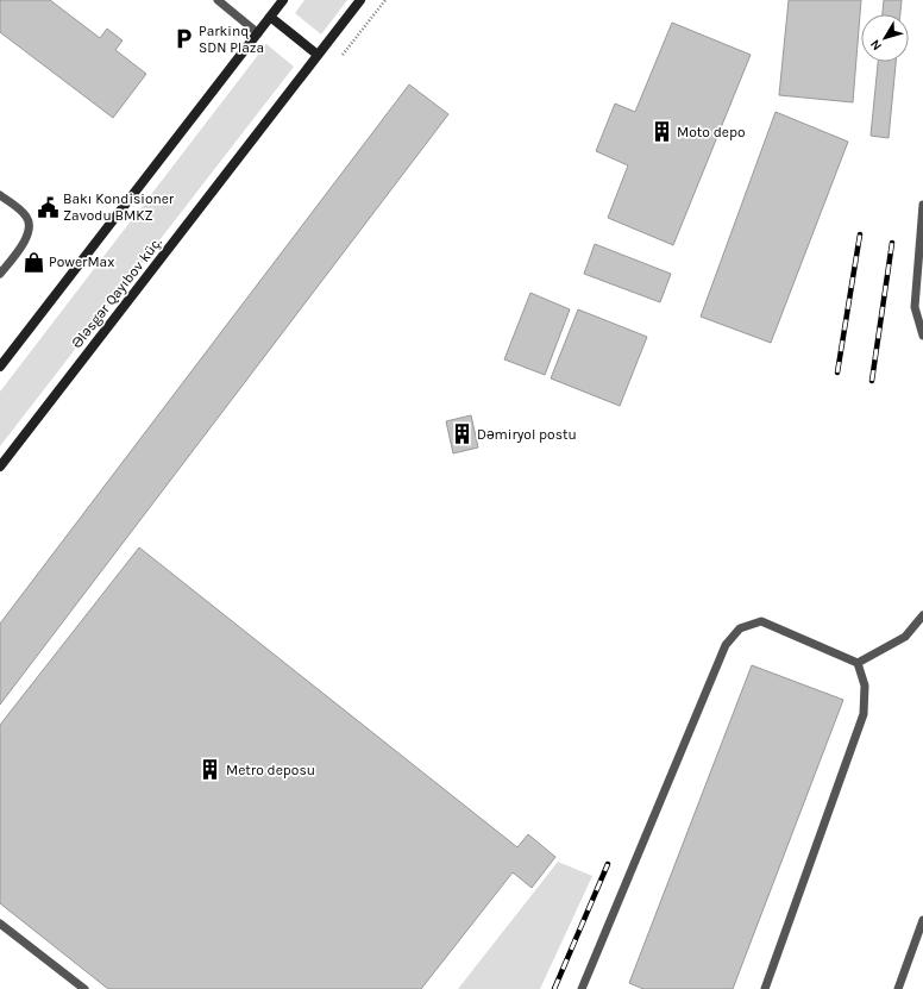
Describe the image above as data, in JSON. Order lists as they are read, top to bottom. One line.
{"streets":{"main road":["Ələsgər Qayıbov küç."]},"places":{"parking":["Parkinq SDN Plaza"],"building":["Moto depo","Dəmiryol postu","Metro deposu"],"public building":["Bakı Kondisioner Zavodu BMKZ"],"shop":["PowerMax"]},"north":"bottom left"}
